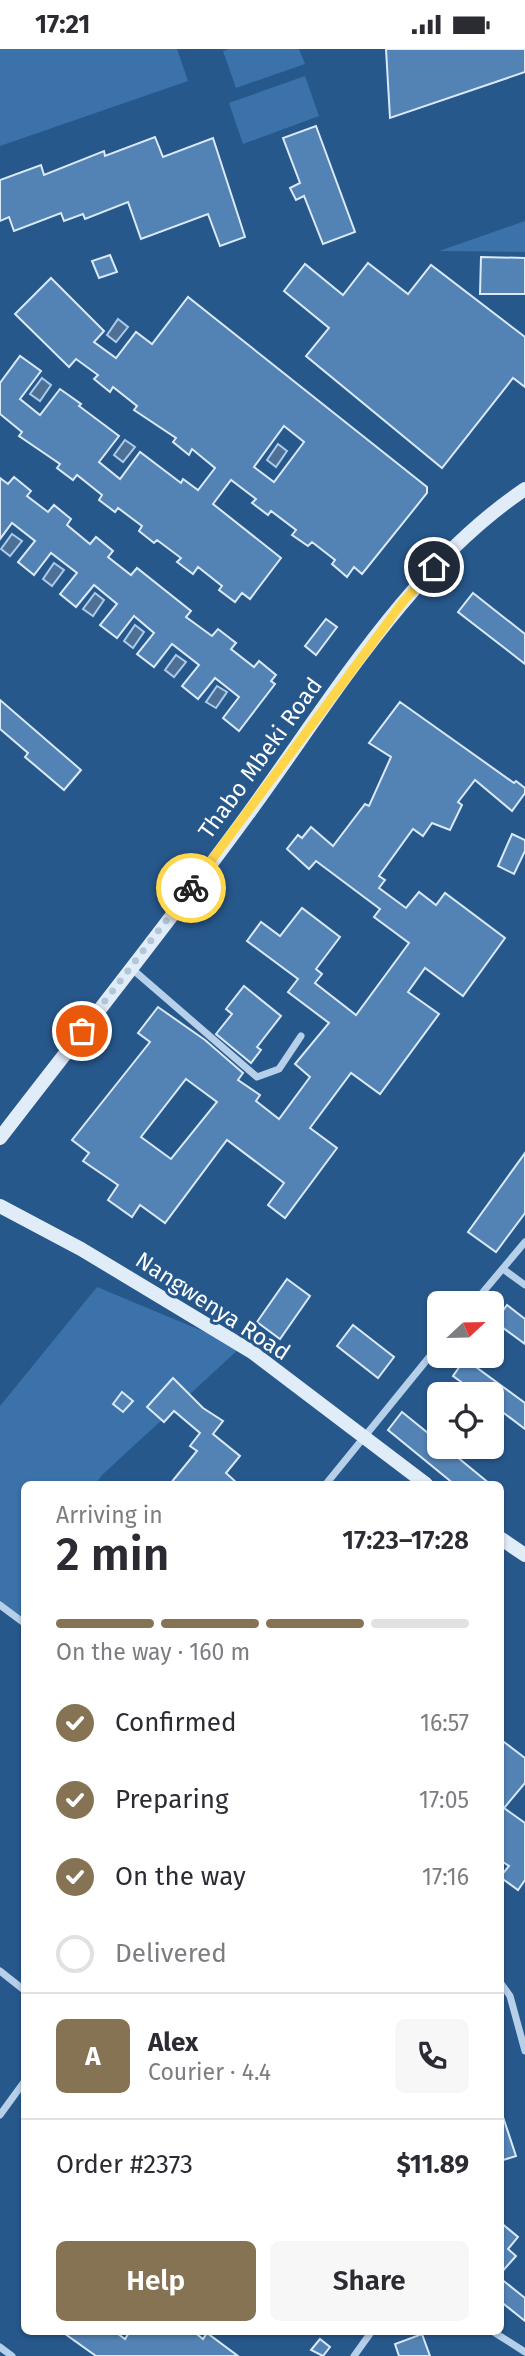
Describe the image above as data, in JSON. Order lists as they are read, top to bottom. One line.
{"streets":{"main road":["Thabo Mbeki Road","Nangwenya Road"]},"north":"right","page":{"status":"17:21","heading":["2 min","Arriving in","17:23–17:28"],"panel":["Alex","Courier · 4.4","Order #2373","$11.89"],"bar":"On the way · 160 m","list":[["Confirmed","16:57"],["Preparing","17:05"],["On the way","17:16"],"Delivered"],"round":"A","buttons":["Help","Share"]}}
